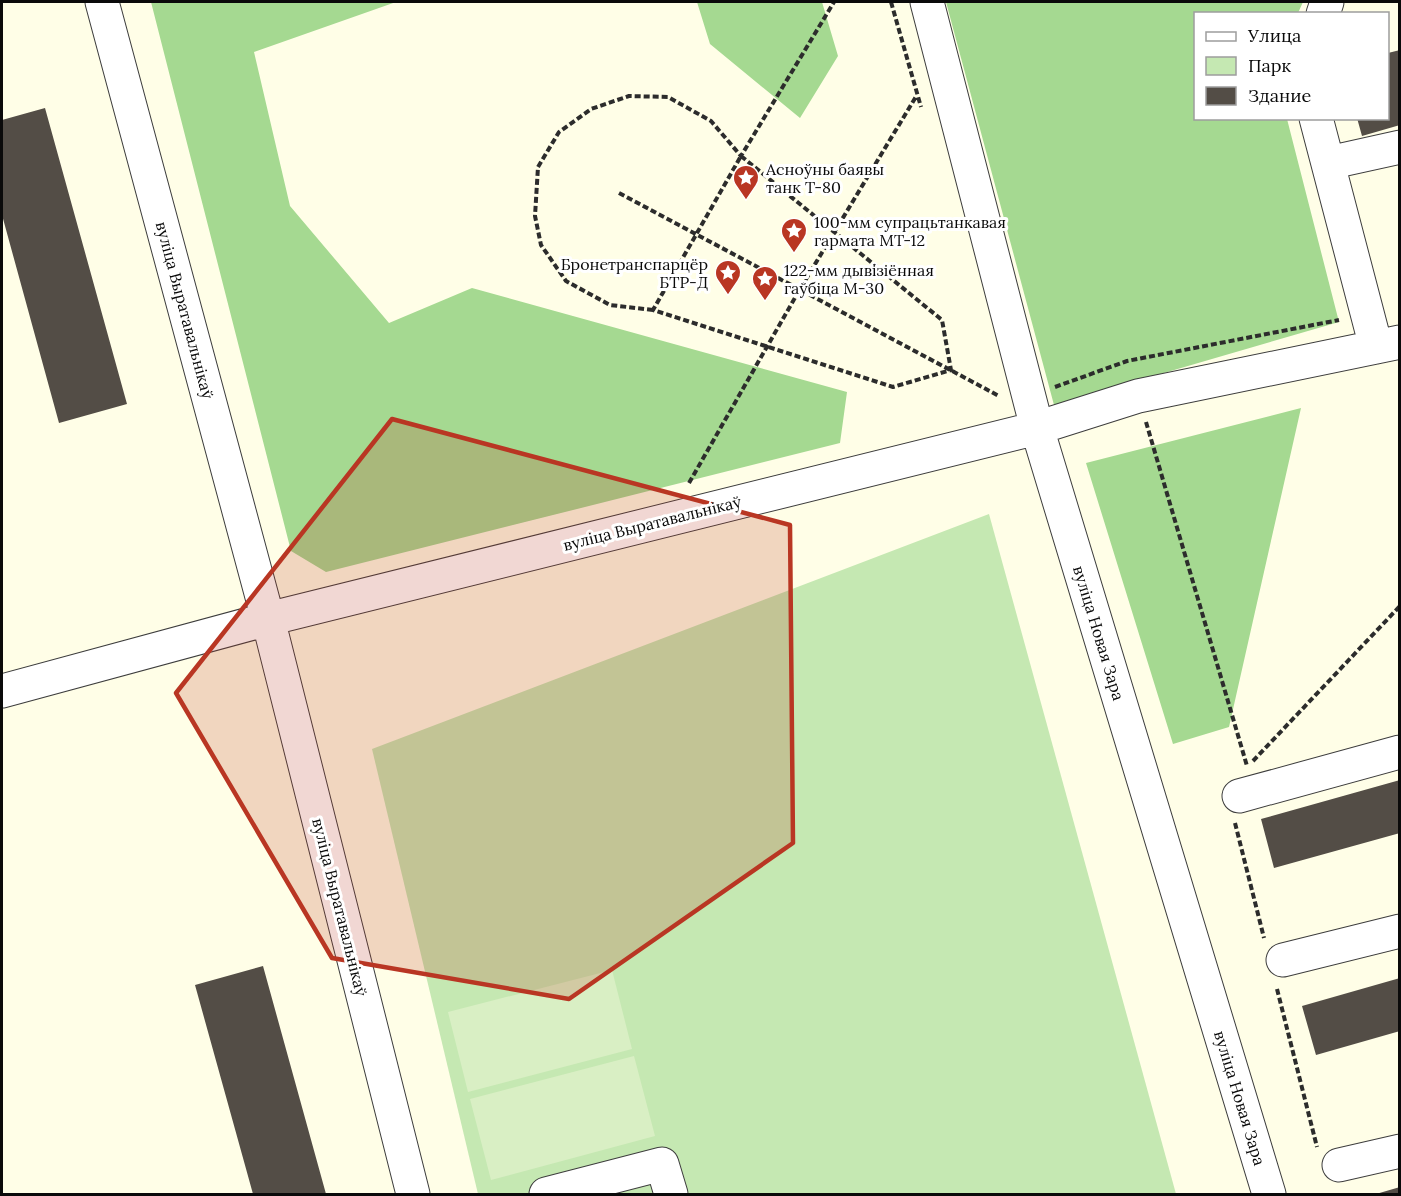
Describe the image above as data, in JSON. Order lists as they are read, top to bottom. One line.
{"streets":{"street":["вуліца Выратавальнікаў","вуліца Новая Зара"]},"crossings":[["вуліца Выратавальнікаў","вуліца Новая Зара"]],"places":{"place":["Асноўны баявы танк Т-80","100-мм супрацьтанкавая гармата МТ-12","Бронетранспарцёр БТР-Д","122-мм дывізіённая гаўбіца М-30"]},"legend":["Улица","Парк","Здание"]}
